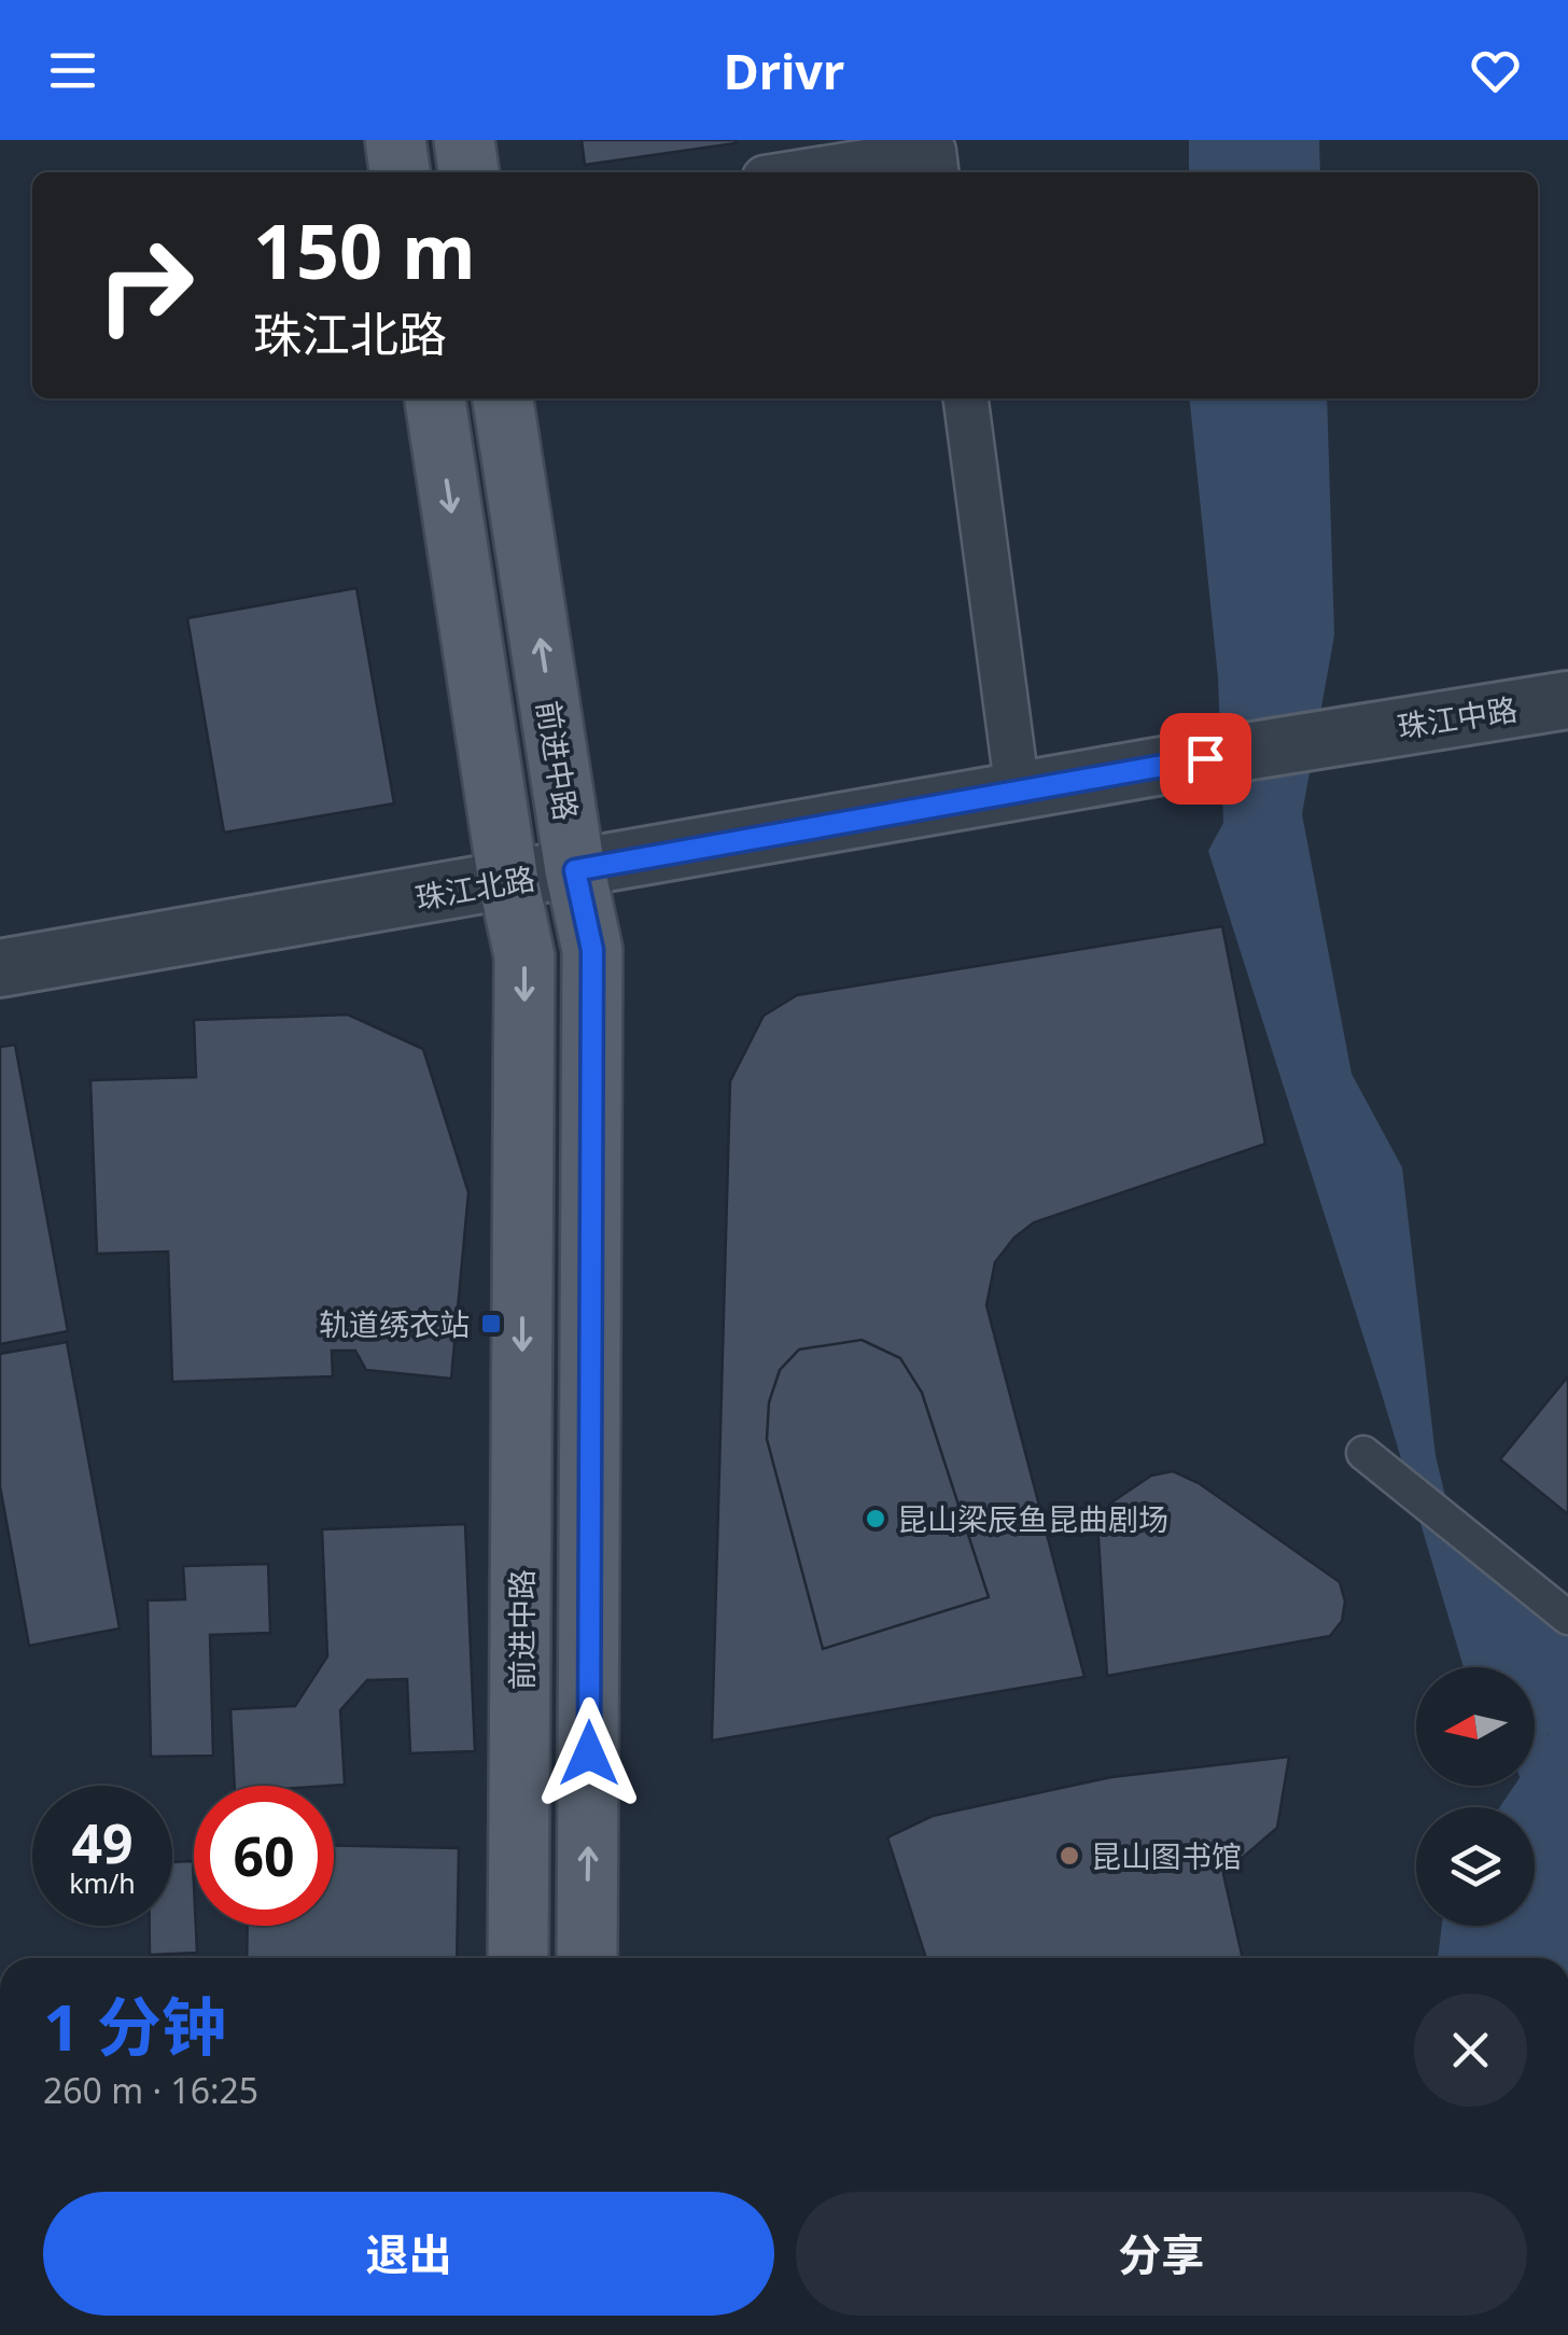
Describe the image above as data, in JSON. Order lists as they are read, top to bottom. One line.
{"streets":{"main road":["前进中路"],"street":["珠江中路","珠江北路"]},"crossings":[["珠江中路","珠江北路"],["前进中路","珠江北路"]],"places":{"transit":["轨道绣衣站"],"other":["昆山梁辰鱼昆曲剧场","昆山图书馆"]},"north":"left","page":{"header":"Drivr","turn":["150 m","珠江北路"],"speed":"49 km/h","limit":"60","heading":["1 分钟","260 m · 16:25"],"buttons":["退出","分享"]}}
